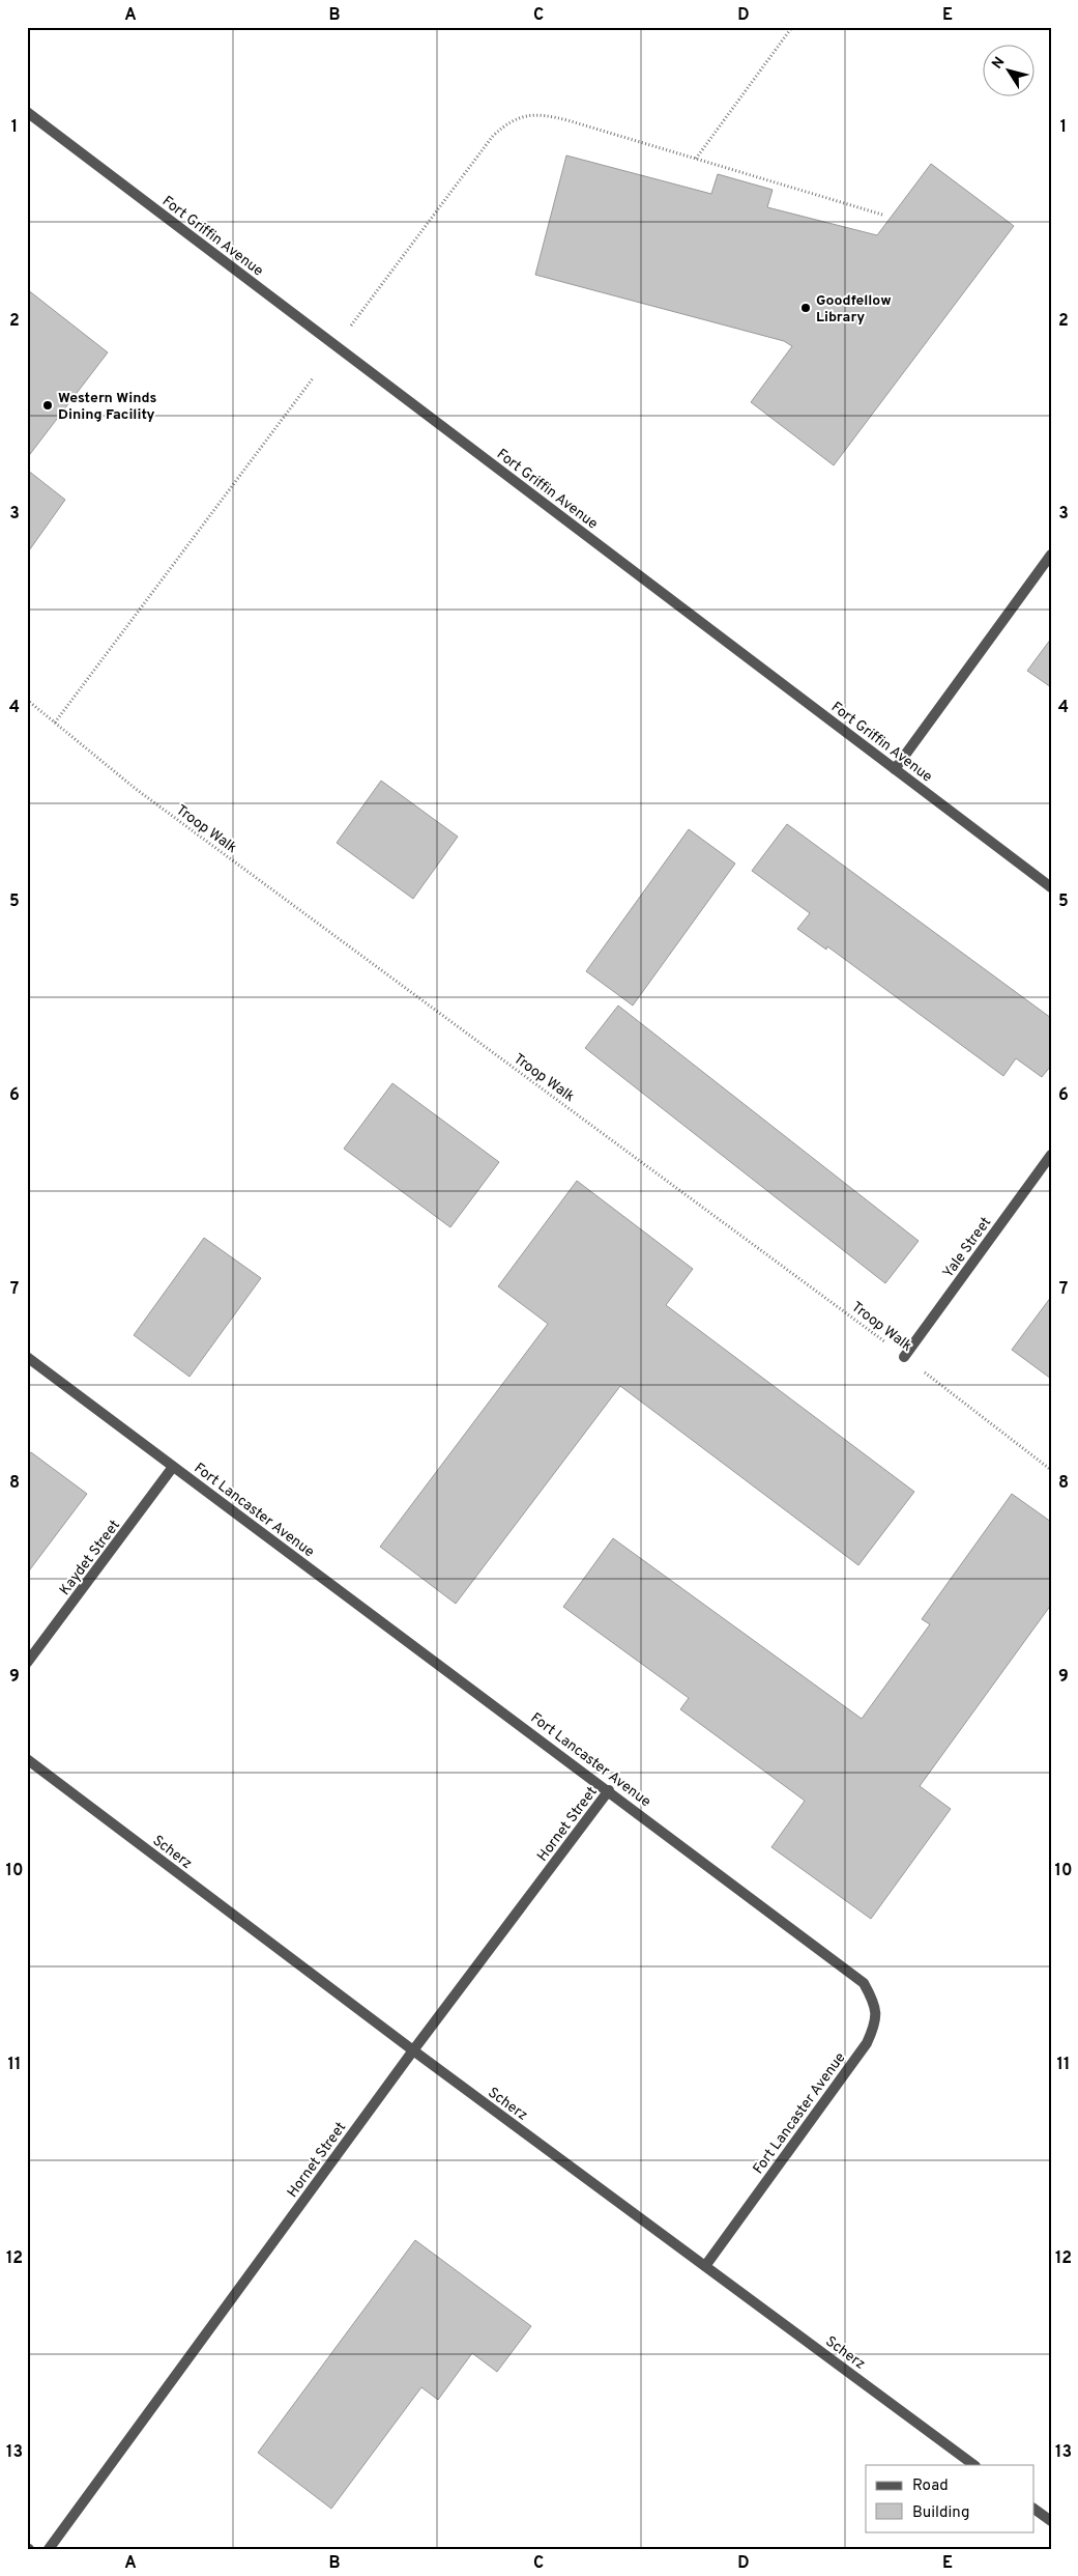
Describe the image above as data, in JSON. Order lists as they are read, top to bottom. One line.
{"streets":{"street":["Fort Griffin Avenue","Yale Street","Fort Lancaster Avenue","Kaydet Street","Hornet Street","Scherz"],"path":["Troop Walk"]},"crossings":[["Troop Walk","Yale Street"],["Fort Lancaster Avenue","Kaydet Street"],["Fort Lancaster Avenue","Hornet Street"],["Fort Lancaster Avenue","Scherz"],["Hornet Street","Scherz"]],"places":["Goodfellow Library","Western Winds Dining Facility"],"legend":["Road","Building"],"north":"top left","grid":{"columns":["A","B","C","D","E"],"rows":["1","2","3","4","5","6","7","8","9","10","11","12","13"]}}
